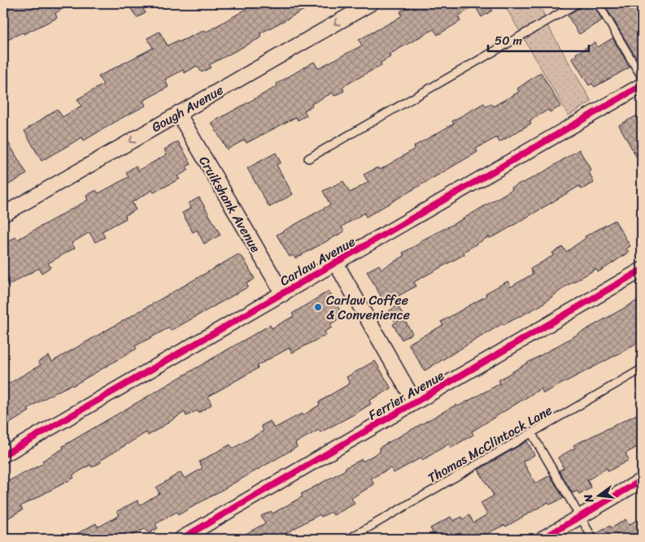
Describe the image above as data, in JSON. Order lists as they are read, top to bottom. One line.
{"streets":{"street":["Gough Avenue","Cruikshank Avenue","Carlaw Avenue","Ferrier Avenue"],"lane":["Thomas McClintock Lane"]},"crossings":[["Gough Avenue","Cruikshank Avenue"],["Cruikshank Avenue","Carlaw Avenue"]],"one_way":["Gough Avenue"],"places":["Carlaw Coffee & Convenience"],"scale_bar":"50 m","north":"left"}
